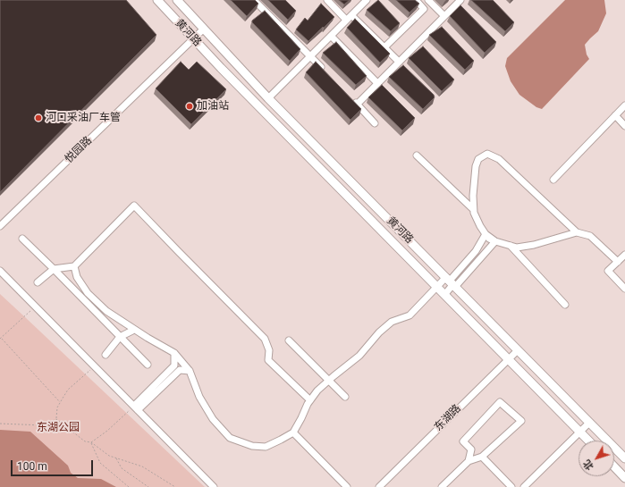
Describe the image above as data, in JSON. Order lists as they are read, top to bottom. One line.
{"streets":{"main road":["黄河路"],"street":["悦园路","东湖路"]},"crossings":[["黄河路","悦园路"],["黄河路","东湖路"]],"parks":["东湖公园"],"places":["加油站","河口采油厂车管"],"scale_bar":"100 m","north":"bottom left"}
